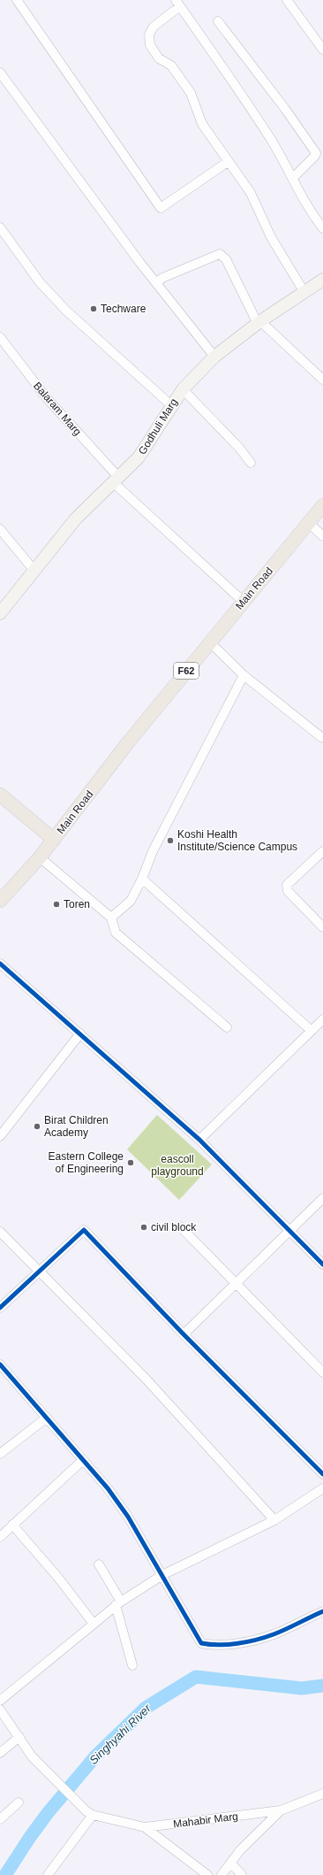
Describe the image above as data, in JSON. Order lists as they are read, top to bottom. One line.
{"streets":{"main road":["Godhuli Marg","Main Road","F62"],"street":["Balaram Marg","Mahabir Marg"]},"crossings":[["Balaram Marg","Godhuli Marg"],["Balaram Marg","Main Road"],["Main Road","F62"]],"water":["Singhyahi River"],"parks":["eascoll playground"],"places":["Techware","Koshi Health Institute/Science Campus","Toren","Birat Children Academy","Eastern College of Engineering","civil block"]}
